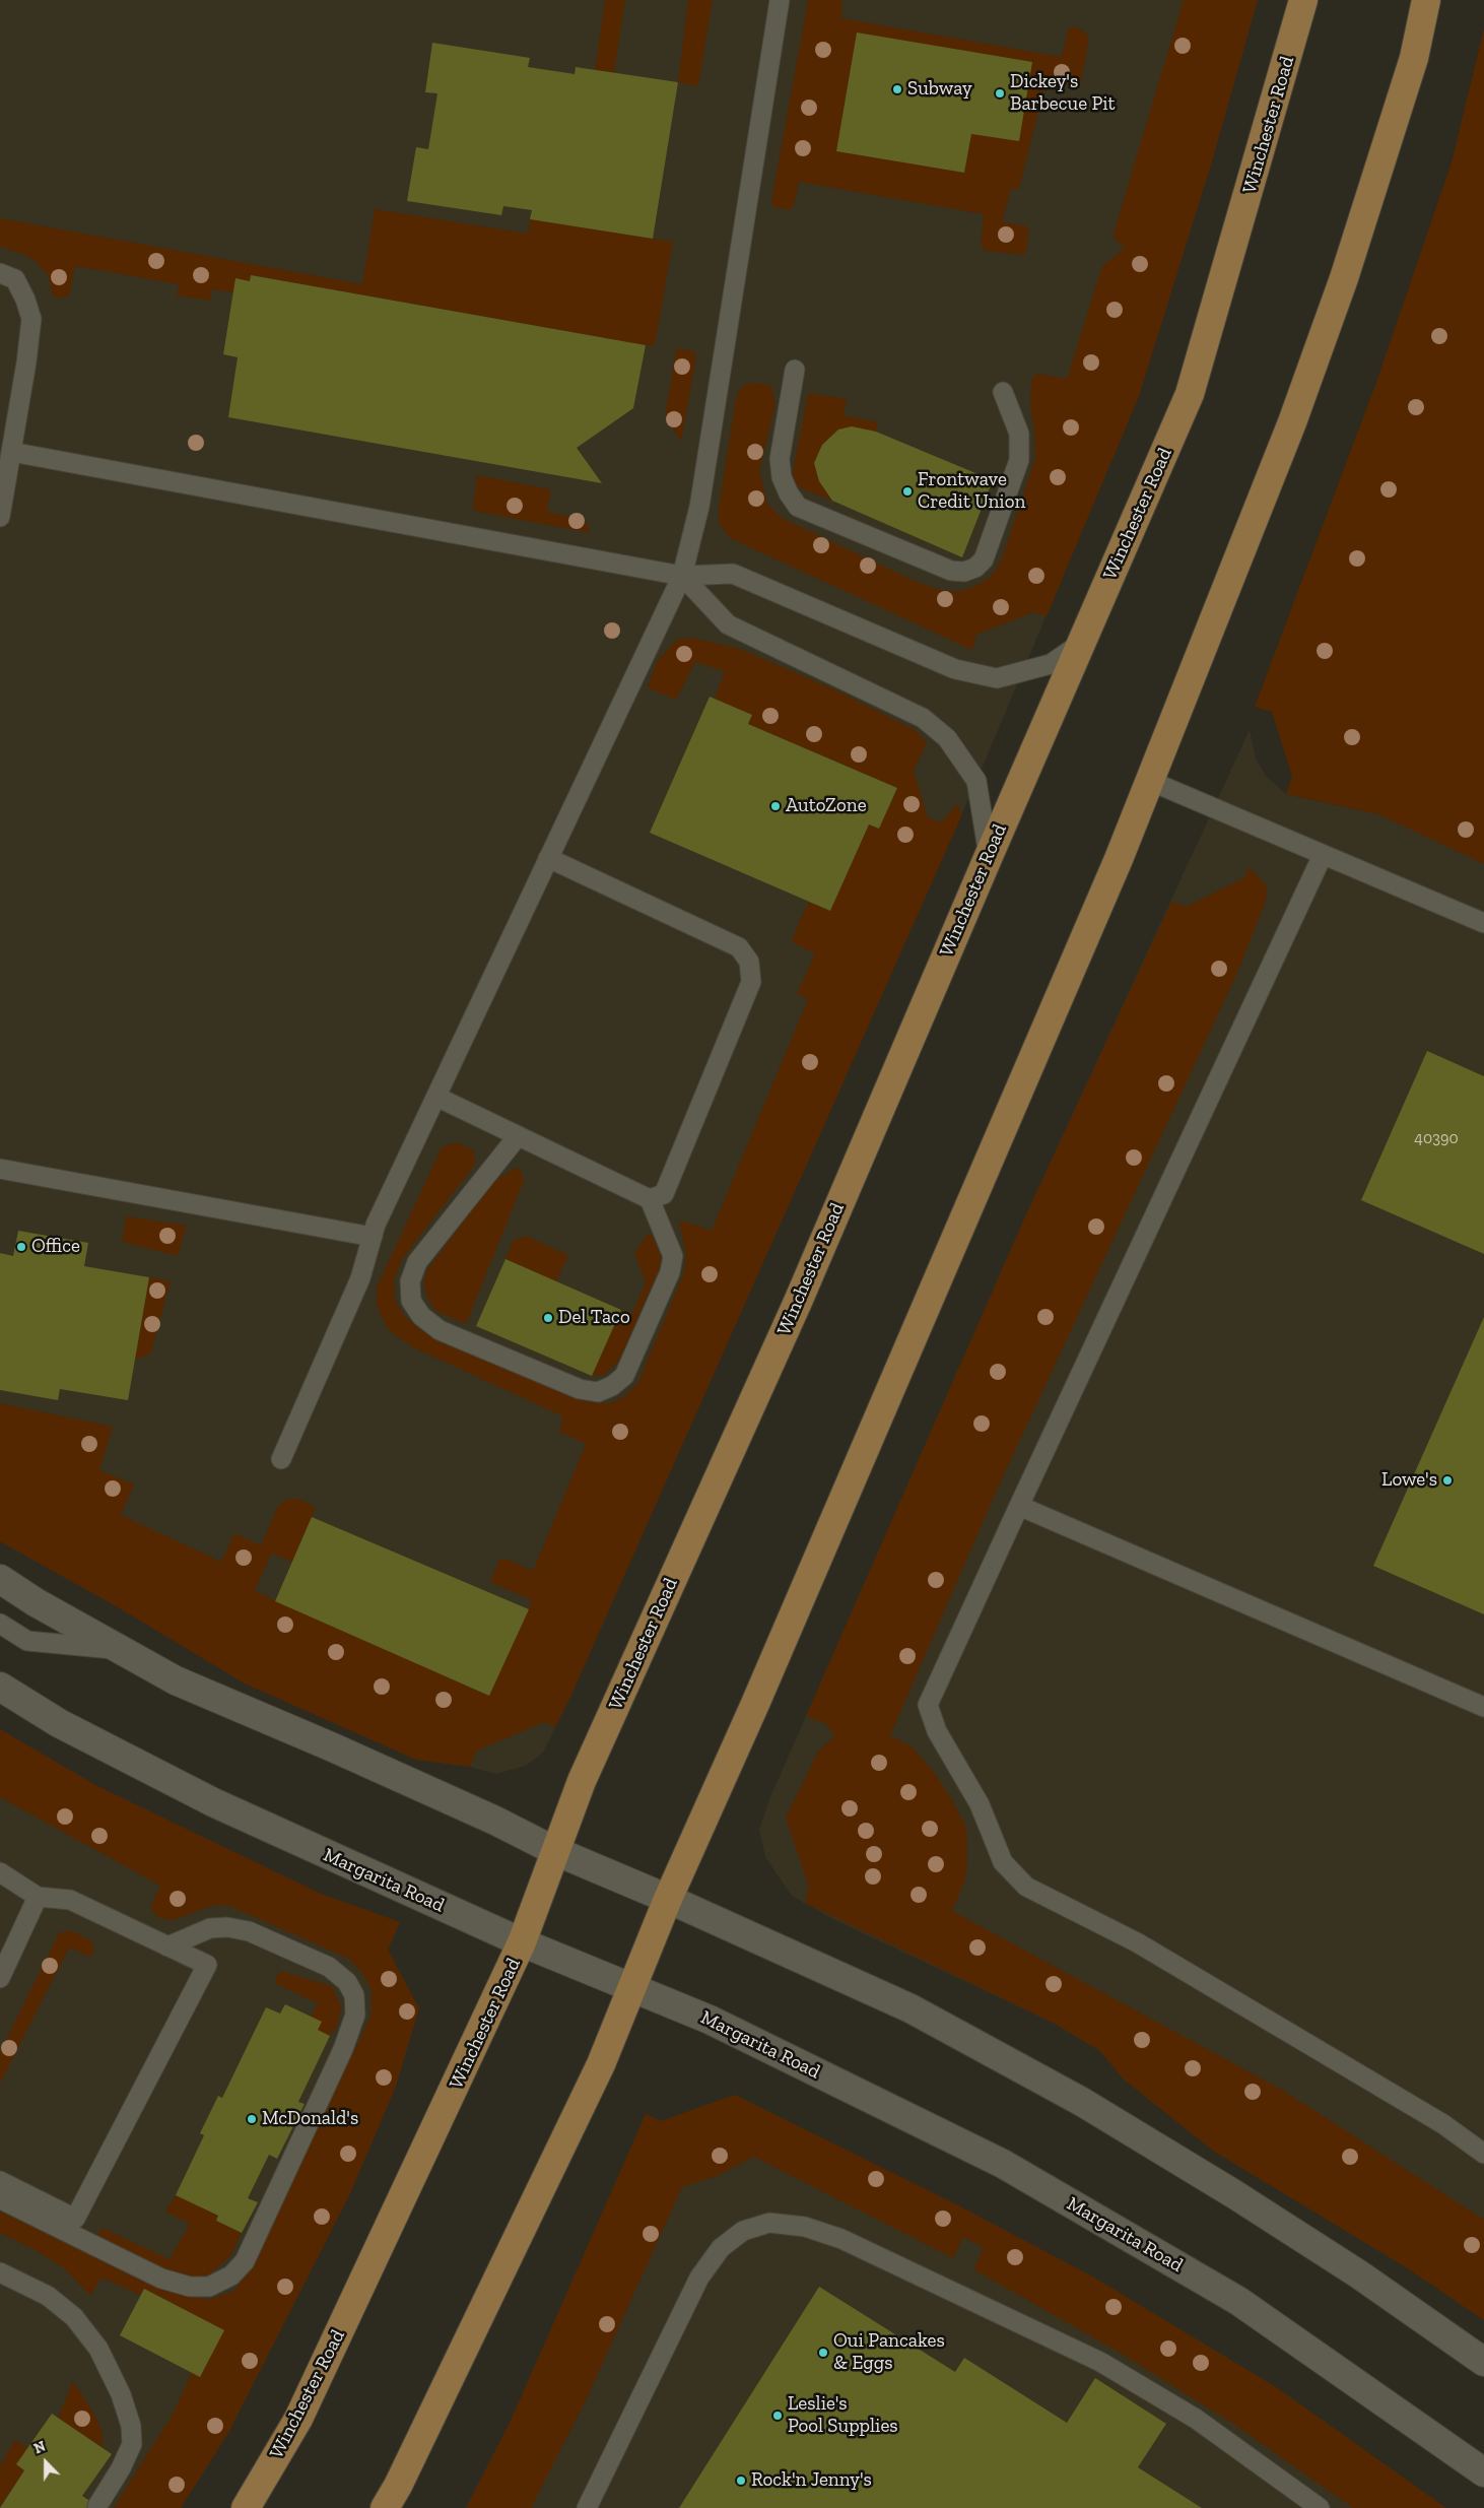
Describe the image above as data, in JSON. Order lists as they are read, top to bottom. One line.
{"streets":{"main road":["Winchester Road","Margarita Road"]},"crossings":[["Winchester Road","Margarita Road"]],"places":["Subway","Dickey's Barbecue Pit","Frontwave Credit Union","AutoZone","Office","Del Taco","Lowe's","McDonald's","Oui Pancakes & Eggs","Leslie's Pool Supplies","Rock'n Jenny's"],"house_numbers":["40390"],"north":"top"}
